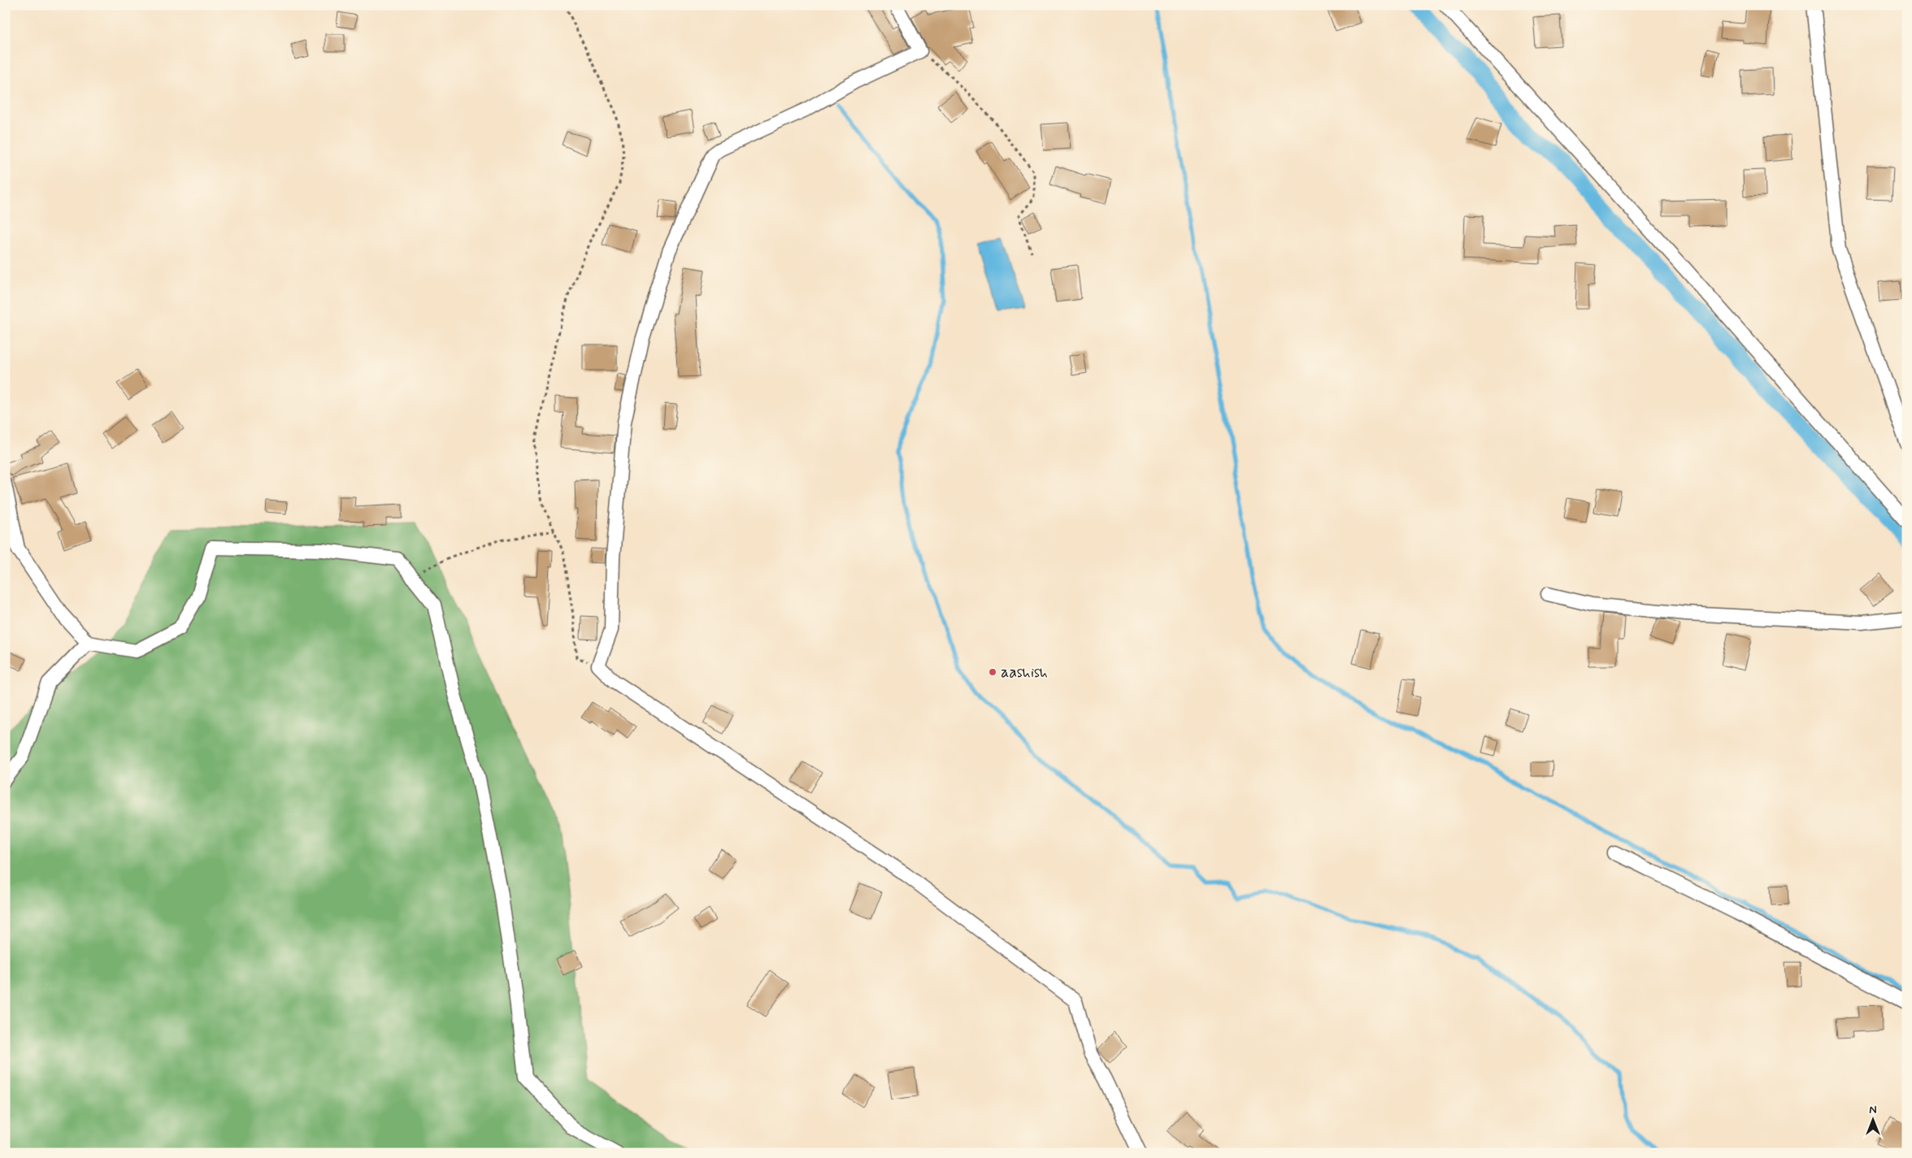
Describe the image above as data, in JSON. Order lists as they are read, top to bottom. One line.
{"places":["aashish"],"north":"top"}
